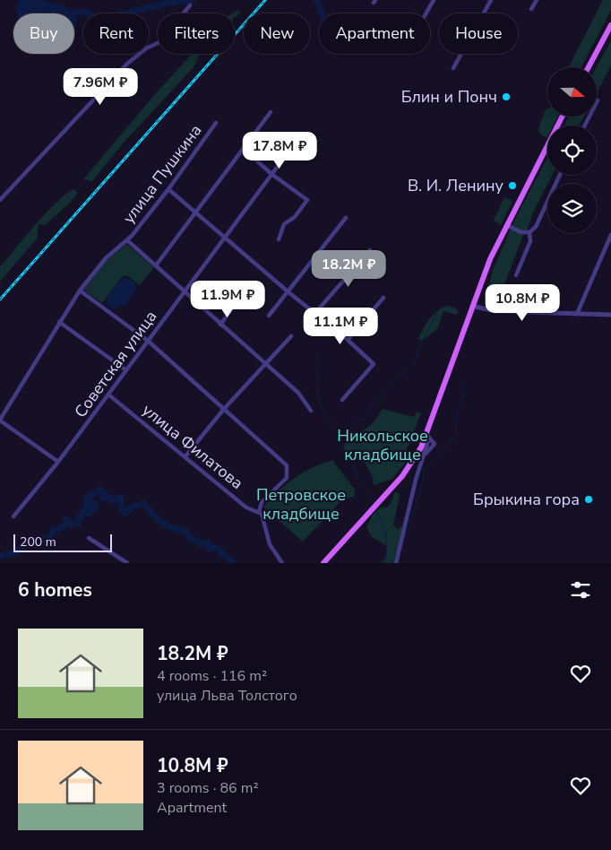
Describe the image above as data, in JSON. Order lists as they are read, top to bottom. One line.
{"streets":{"street":["улица Пушкина","Советская улица","улица Филатова"]},"crossings":[["Советская улица","улица Филатова"]],"parks":["Никольское кладбище","Петровское кладбище"],"places":["Блин и Понч","В. И. Ленину","Брыкина гора"],"scale_bar":"200 m","north":"right","page":{"chip":["Buy","Rent","Filters","New","Apartment","House"],"price":["7.96M ₽","17.8M ₽","18.2M ₽","11.9M ₽","10.8M ₽","11.1M ₽"],"scale":"200 m","heading":"6 homes","list":[{"name":"18.2M ₽","note":"4 rooms · 116 m² · улица Льва Толстого"},{"name":"10.8M ₽","note":"3 rooms · 86 m² · Apartment"}]}}
